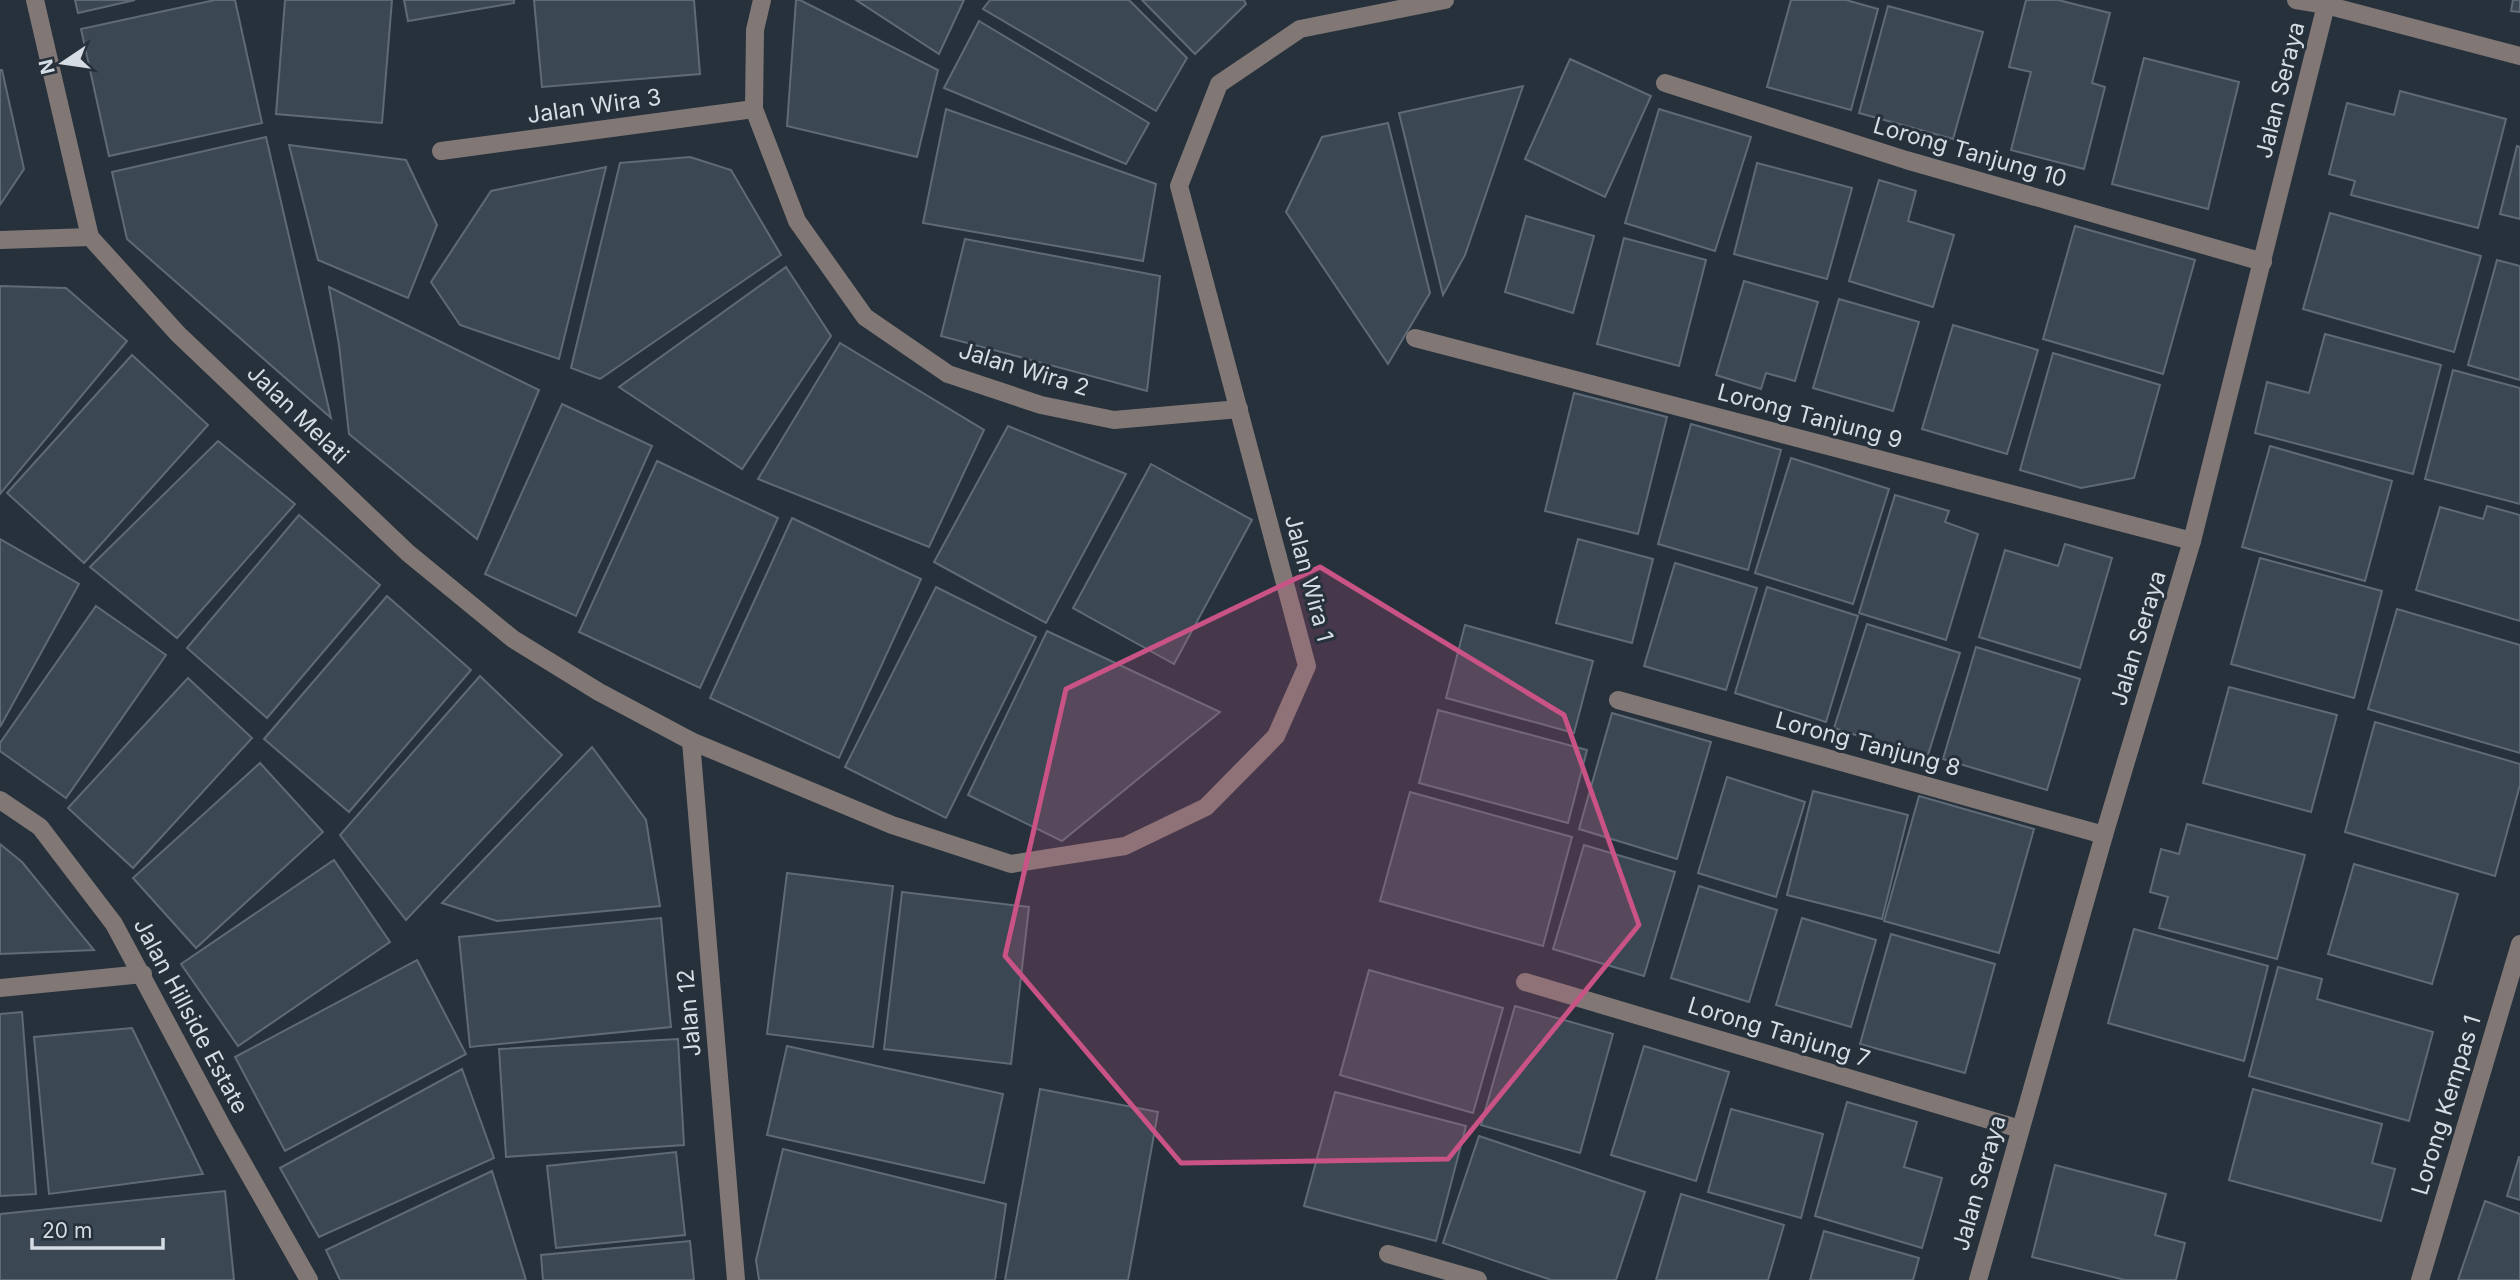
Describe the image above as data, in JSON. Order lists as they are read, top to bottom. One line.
{"streets":{"street":["Jalan Seraya","Jalan Wira 3","Lorong Tanjung 10","Jalan Wira 2","Jalan Melati","Lorong Tanjung 9","Jalan Wira 1","Lorong Tanjung 8","Jalan 12","Jalan Hillside Estate","Lorong Tanjung 7","Lorong Kempas 1"]},"crossings":[["Jalan Seraya","Lorong Tanjung 10"],["Jalan Seraya","Lorong Tanjung 9"],["Jalan Seraya","Lorong Tanjung 8"],["Jalan Seraya","Lorong Tanjung 7"],["Jalan Wira 3","Jalan Wira 2"],["Jalan Wira 2","Jalan Wira 1"],["Jalan Melati","Jalan Wira 1"],["Jalan Melati","Jalan 12"],["Jalan Wira 1","Jalan 12"]],"scale_bar":"20 m","north":"left"}
